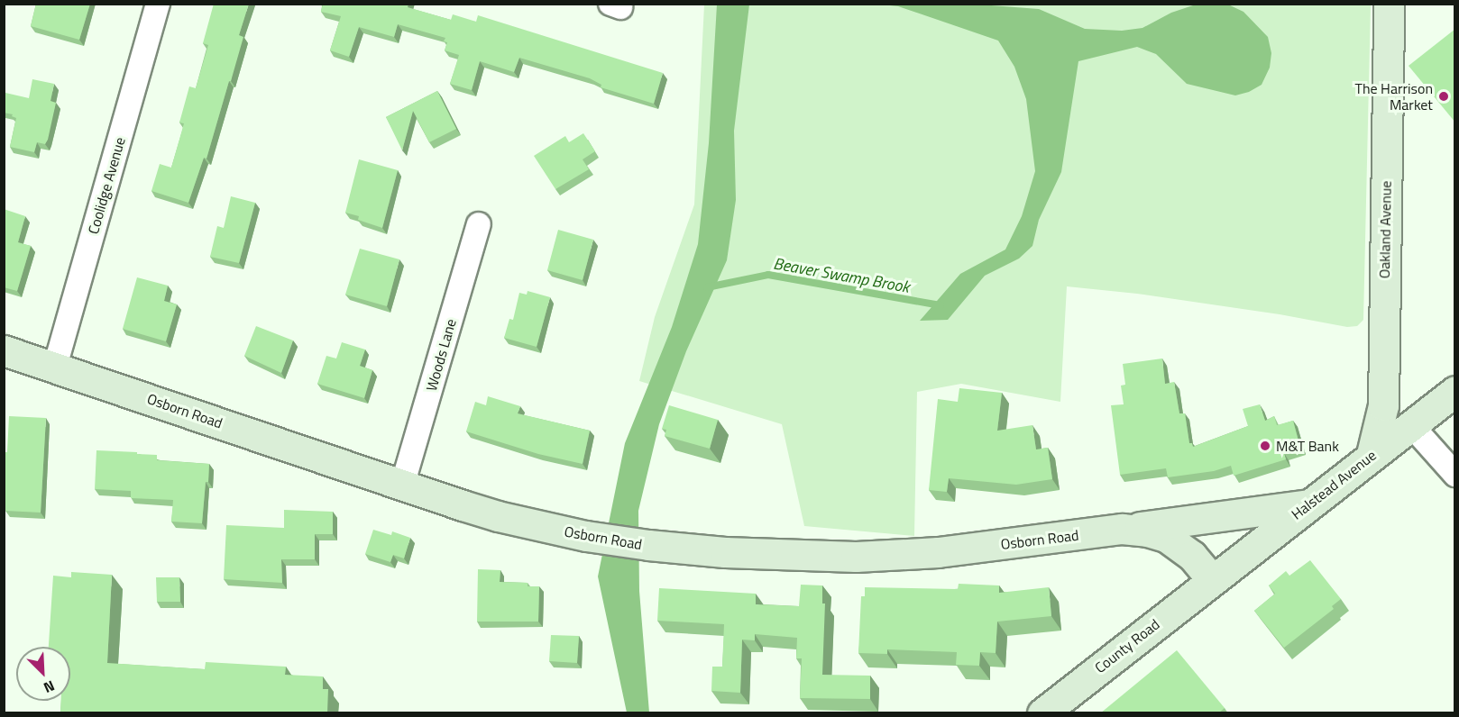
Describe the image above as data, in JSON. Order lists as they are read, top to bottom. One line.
{"streets":{"street":["Coolidge Avenue","Oakland Avenue","Woods Lane","Osborn Road","Halstead Avenue","County Road"]},"crossings":[["Coolidge Avenue","Osborn Road"],["Oakland Avenue","Halstead Avenue"],["Woods Lane","Osborn Road"],["Osborn Road","Halstead Avenue"],["Osborn Road","County Road"],["Halstead Avenue","County Road"]],"water":["Beaver Swamp Brook"],"places":["The Harrison Market","M&T Bank"],"north":"bottom right"}
